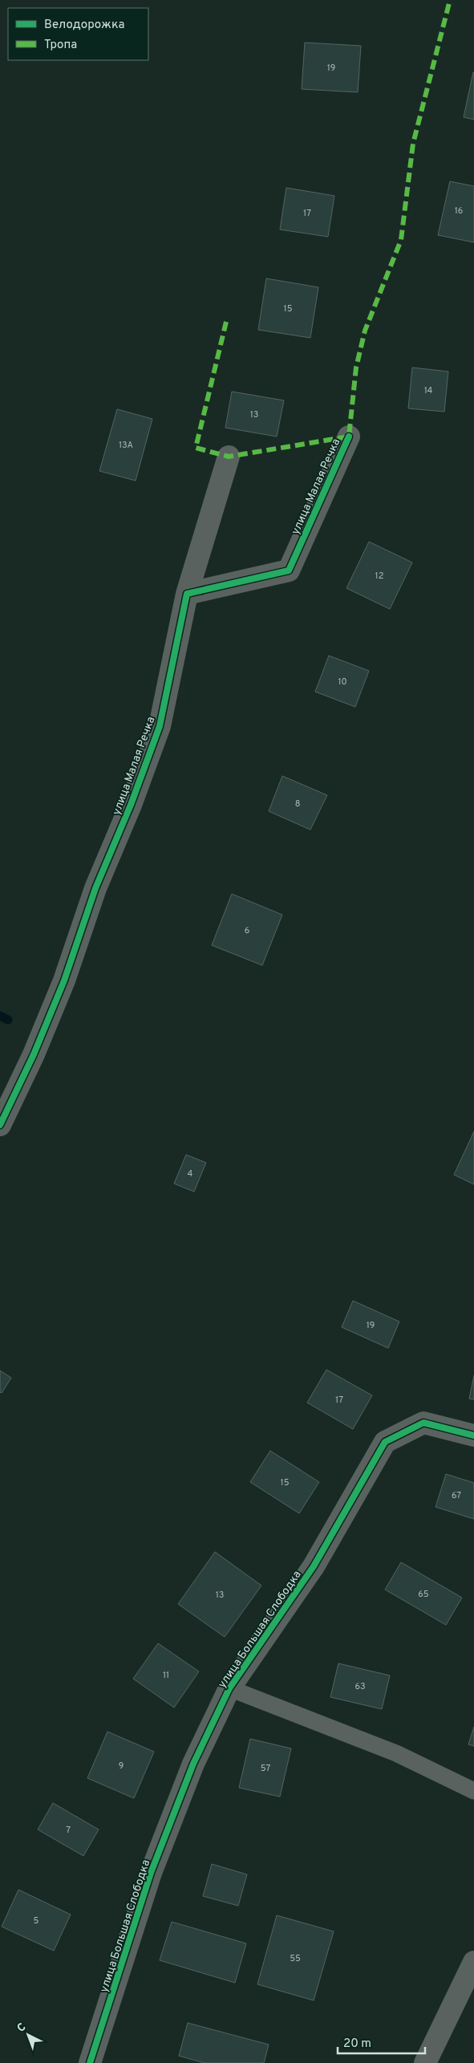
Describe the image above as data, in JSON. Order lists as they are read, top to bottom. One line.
{"streets":{"street":["улица Малая Речка","улица Большая Слободка"]},"house_numbers":["19","16","17","15","14","13","13А","12","10","8","6","4","19","17","15","67","65","13","11","63","9","57","7","5","55"],"legend":["Велодорожка","Тропа"],"scale_bar":"20 m","north":"top left"}
